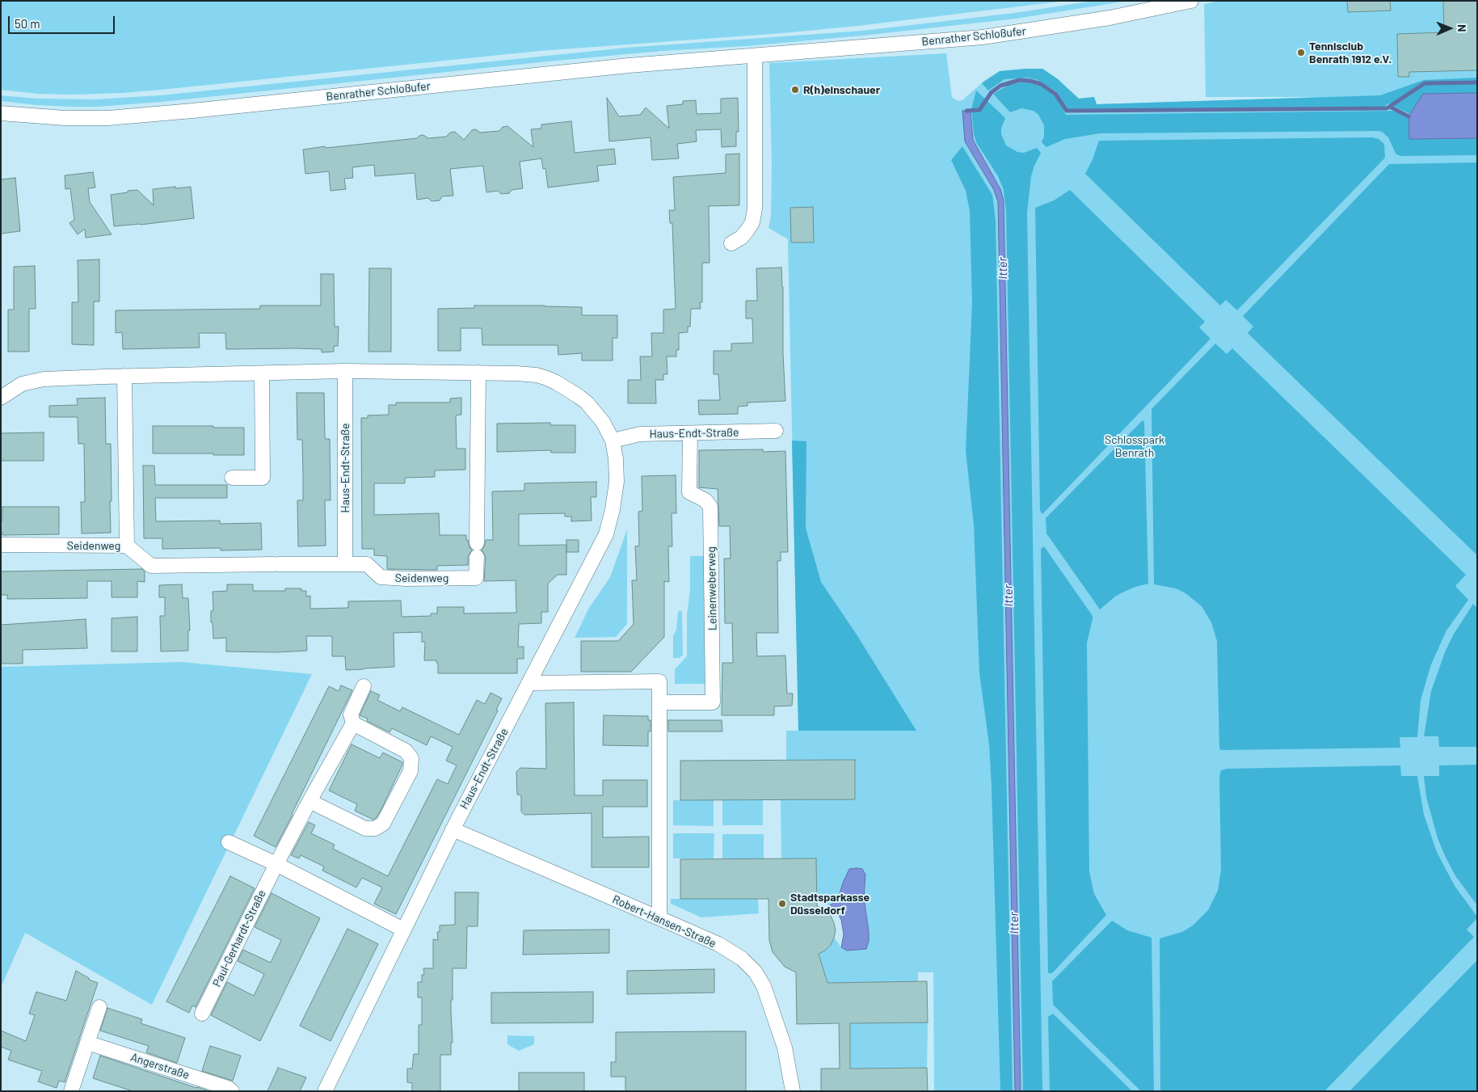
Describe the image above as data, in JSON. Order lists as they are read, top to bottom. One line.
{"streets":{"street":["Benrather Schloßufer","Haus-Endt-Straße","Seidenweg","Leinenweberweg","Robert-Hansen-Straße","Paul-Gerhardt-Straße","Angerstraße"]},"crossings":[["Haus-Endt-Straße","Seidenweg"],["Haus-Endt-Straße","Leinenweberweg"],["Haus-Endt-Straße","Robert-Hansen-Straße"]],"water":["Itter"],"parks":["Schlosspark Benrath"],"places":["Tennisclub Benrath 1912 e.V.","R(h)einschauer","Stadtsparkasse Düsseldorf"],"scale_bar":"50 m","north":"right"}
